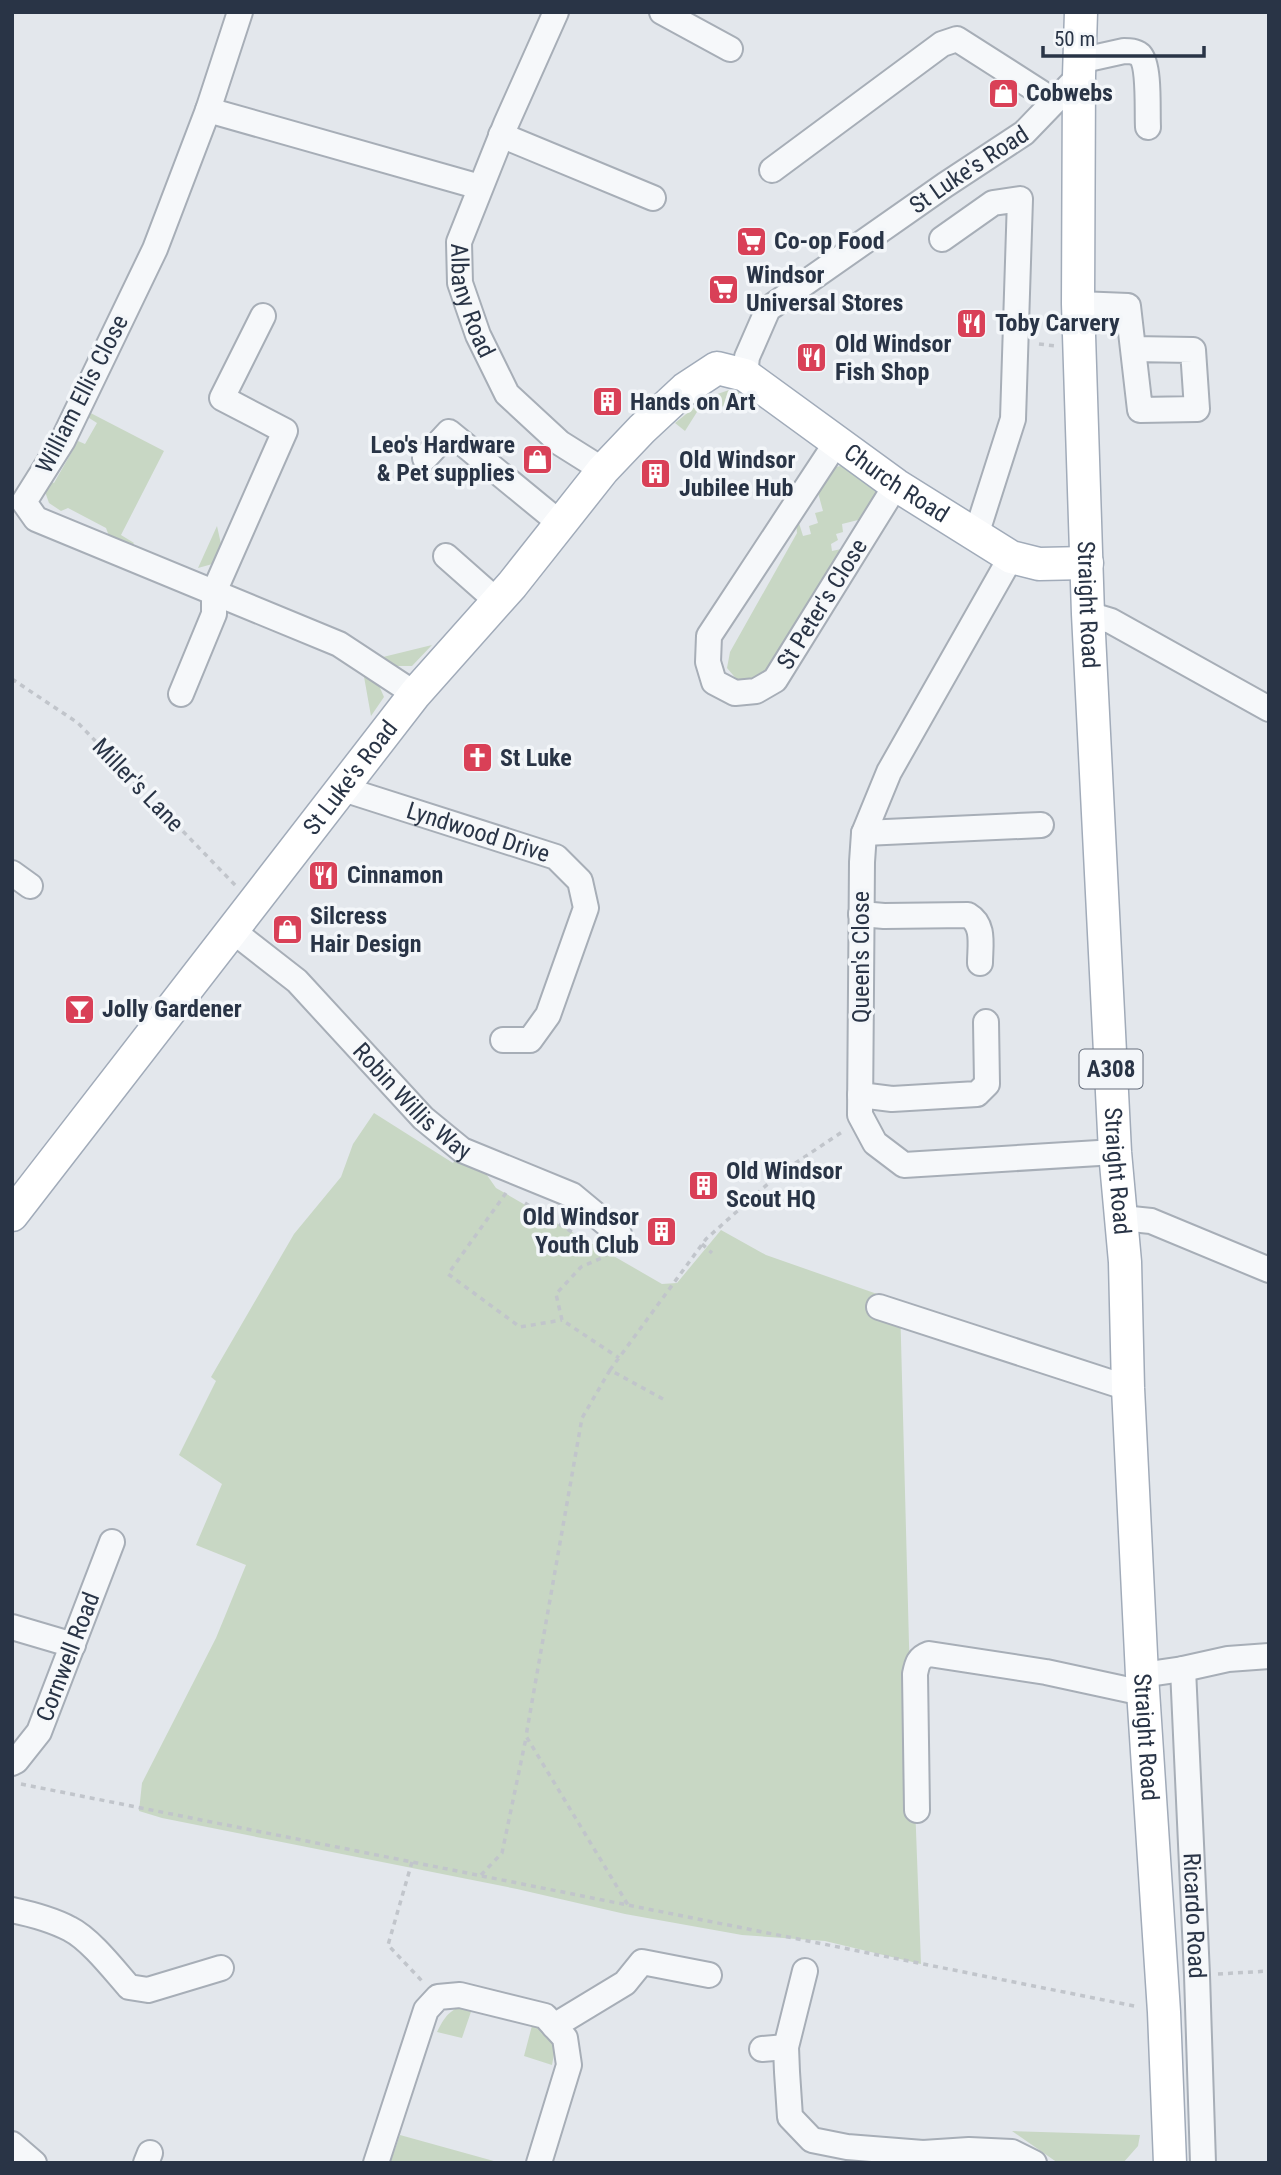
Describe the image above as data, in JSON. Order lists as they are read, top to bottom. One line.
{"streets":{"main road":["St Luke's Road","Church Road","Straight Road","A308"],"street":["Albany Road","William Ellis Close","St Peter's Close","Lyndwood Drive","Queen's Close","Robin Willis Way","Cornwell Road","Ricardo Road"],"path":["Miller's Lane"]},"crossings":[["St Luke's Road","Albany Road"],["St Luke's Road","William Ellis Close"],["St Luke's Road","Church Road"],["St Luke's Road","Straight Road"],["St Luke's Road","Miller's Lane"],["St Luke's Road","Lyndwood Drive"],["St Luke's Road","Robin Willis Way"],["Church Road","St Peter's Close"],["Church Road","Straight Road"],["Church Road","Queen's Close"]],"places":{"shop":["Cobwebs","Leo's Hardware & Pet supplies","Silcress Hair Design"],"supermarket":["Co-op Food","Windsor Universal Stores"],"restaurant":["Toby Carvery","Old Windsor Fish Shop","Cinnamon"],"building":["Hands on Art","Old Windsor Jubilee Hub","Old Windsor Scout HQ","Old Windsor Youth Club"],"church":["St Luke"],"bar":["Jolly Gardener"]},"scale_bar":"50 m"}
